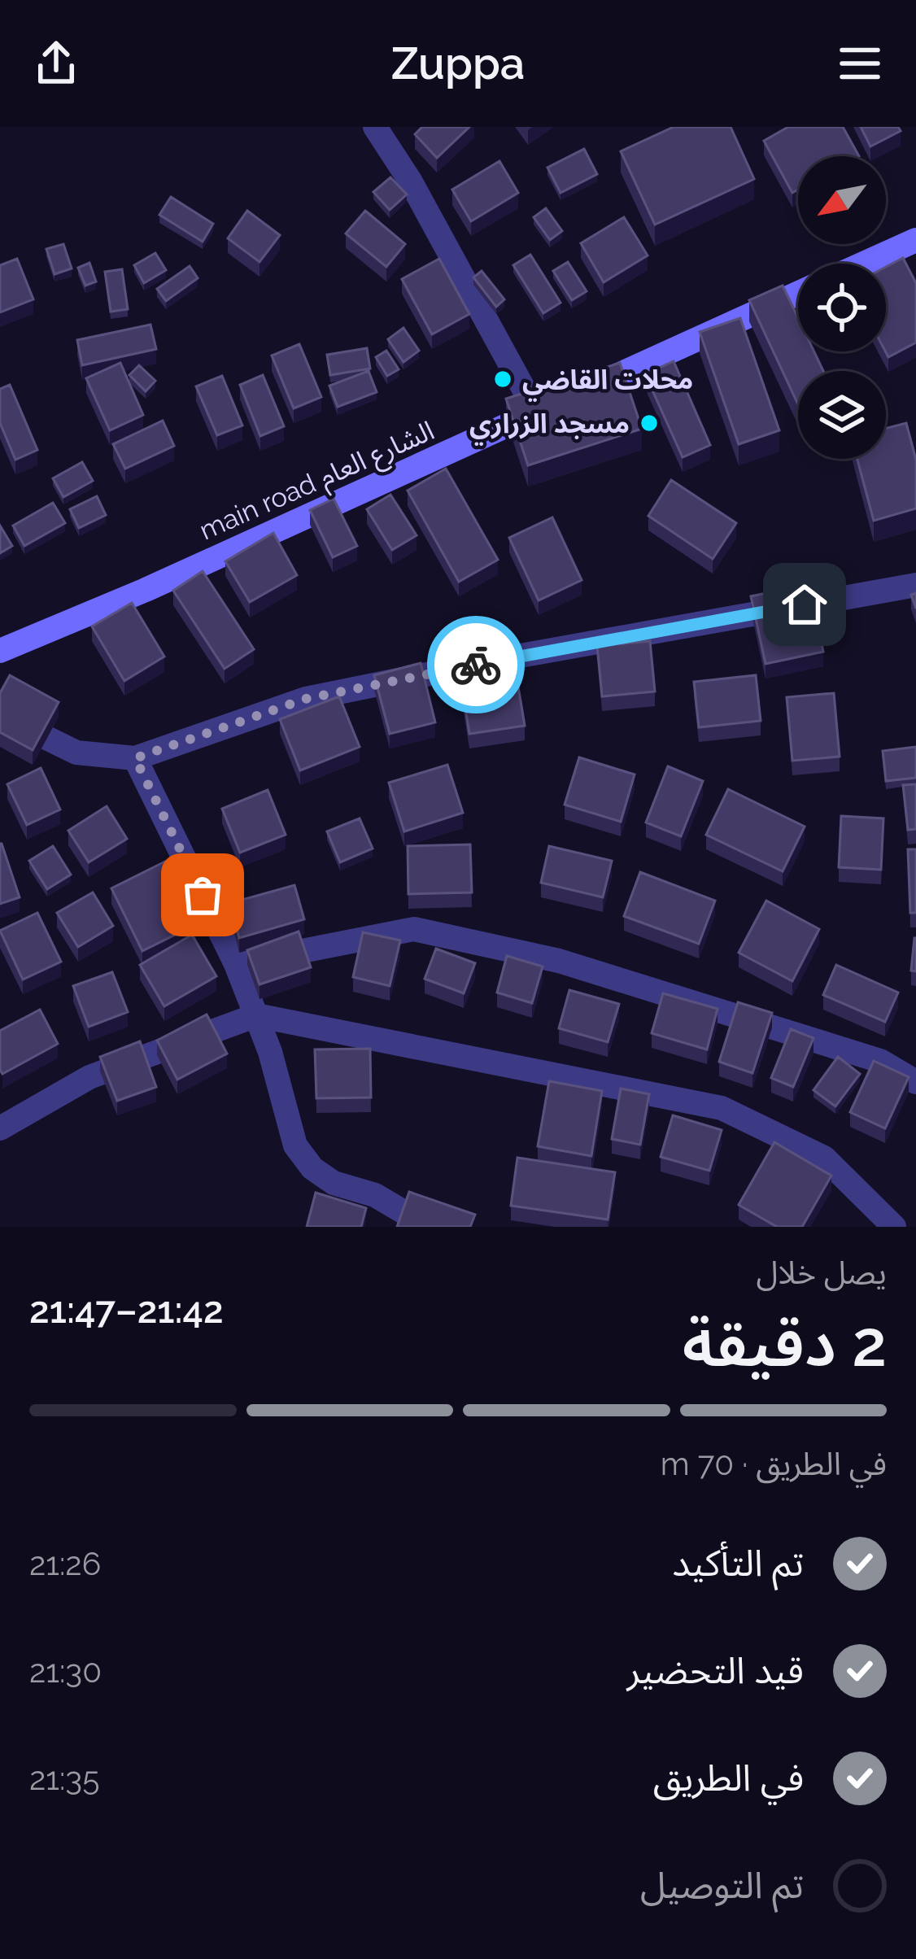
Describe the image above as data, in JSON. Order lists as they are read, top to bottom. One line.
{"streets":{"main road":["main road الشارع العام"]},"places":["محلات القاضي","مسجد الزراري"],"north":"bottom left","page":{"header":"Zuppa","heading":["2 دقيقة","يصل خلال","21:42–21:47"],"bar":"في الطريق · 70 m","list":[["تم التأكيد","21:26"],["قيد التحضير","21:30"],["في الطريق","21:35"],"تم التوصيل"]}}
